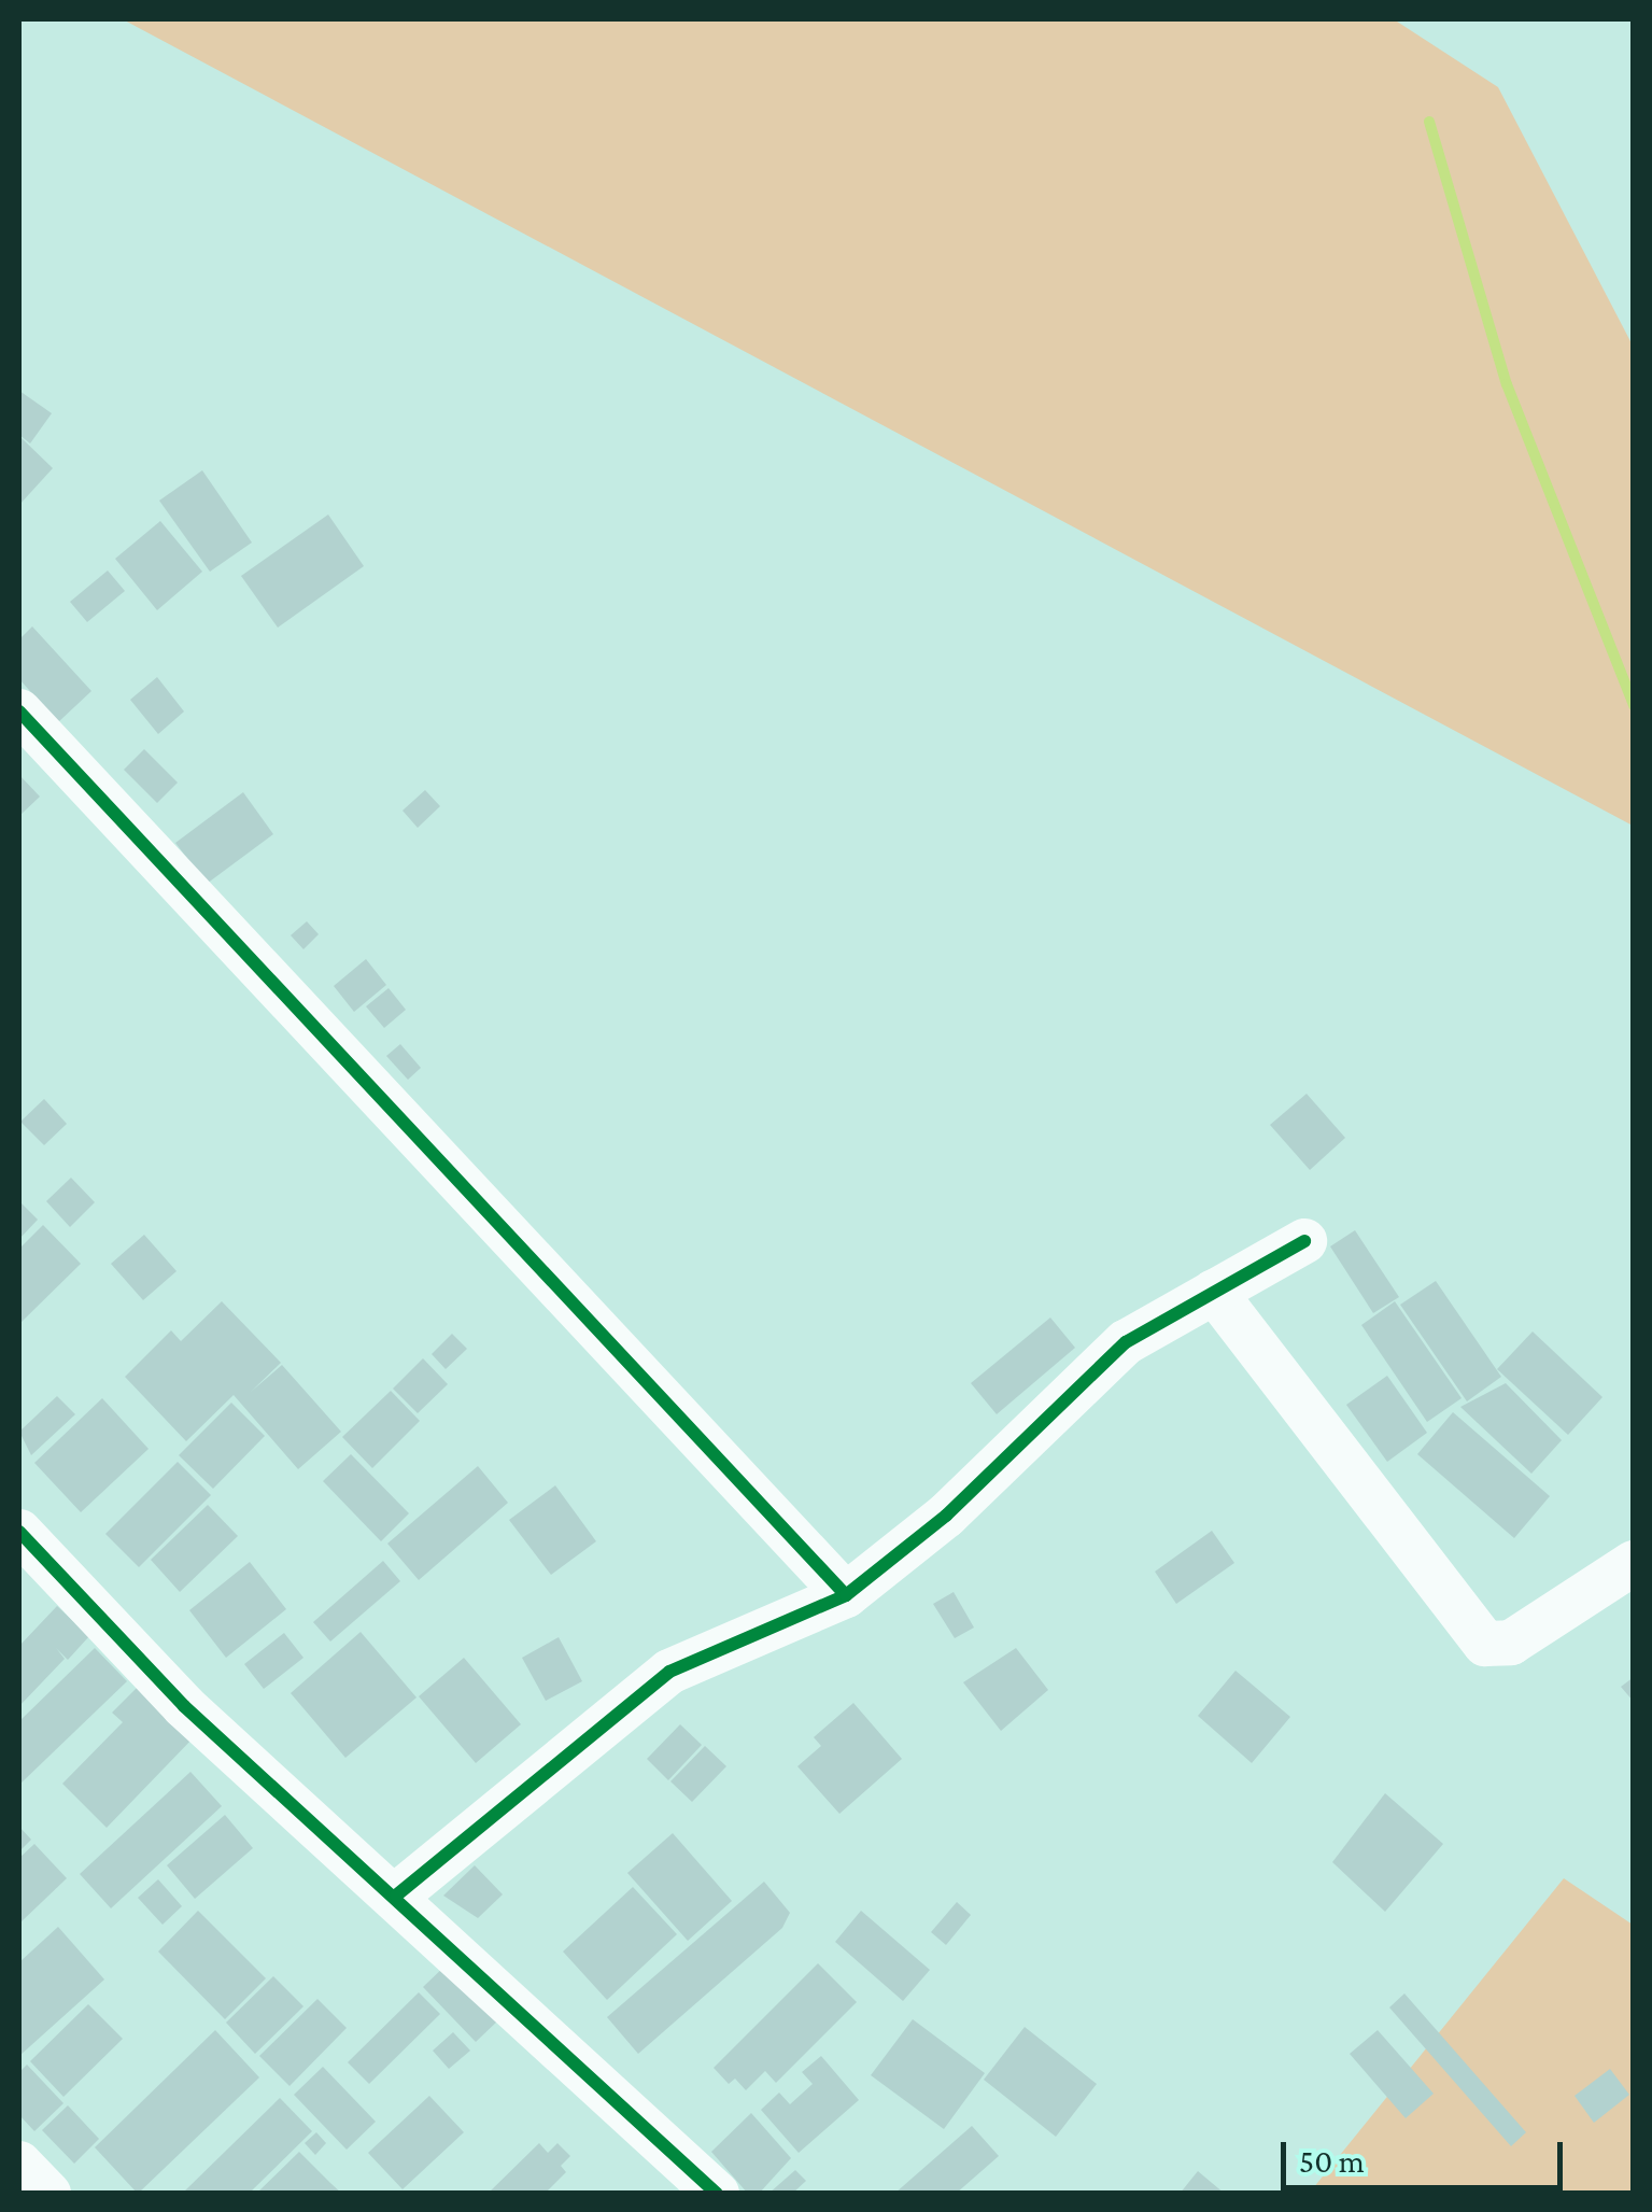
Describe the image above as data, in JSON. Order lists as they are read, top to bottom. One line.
{"scale_bar":"50 m"}
